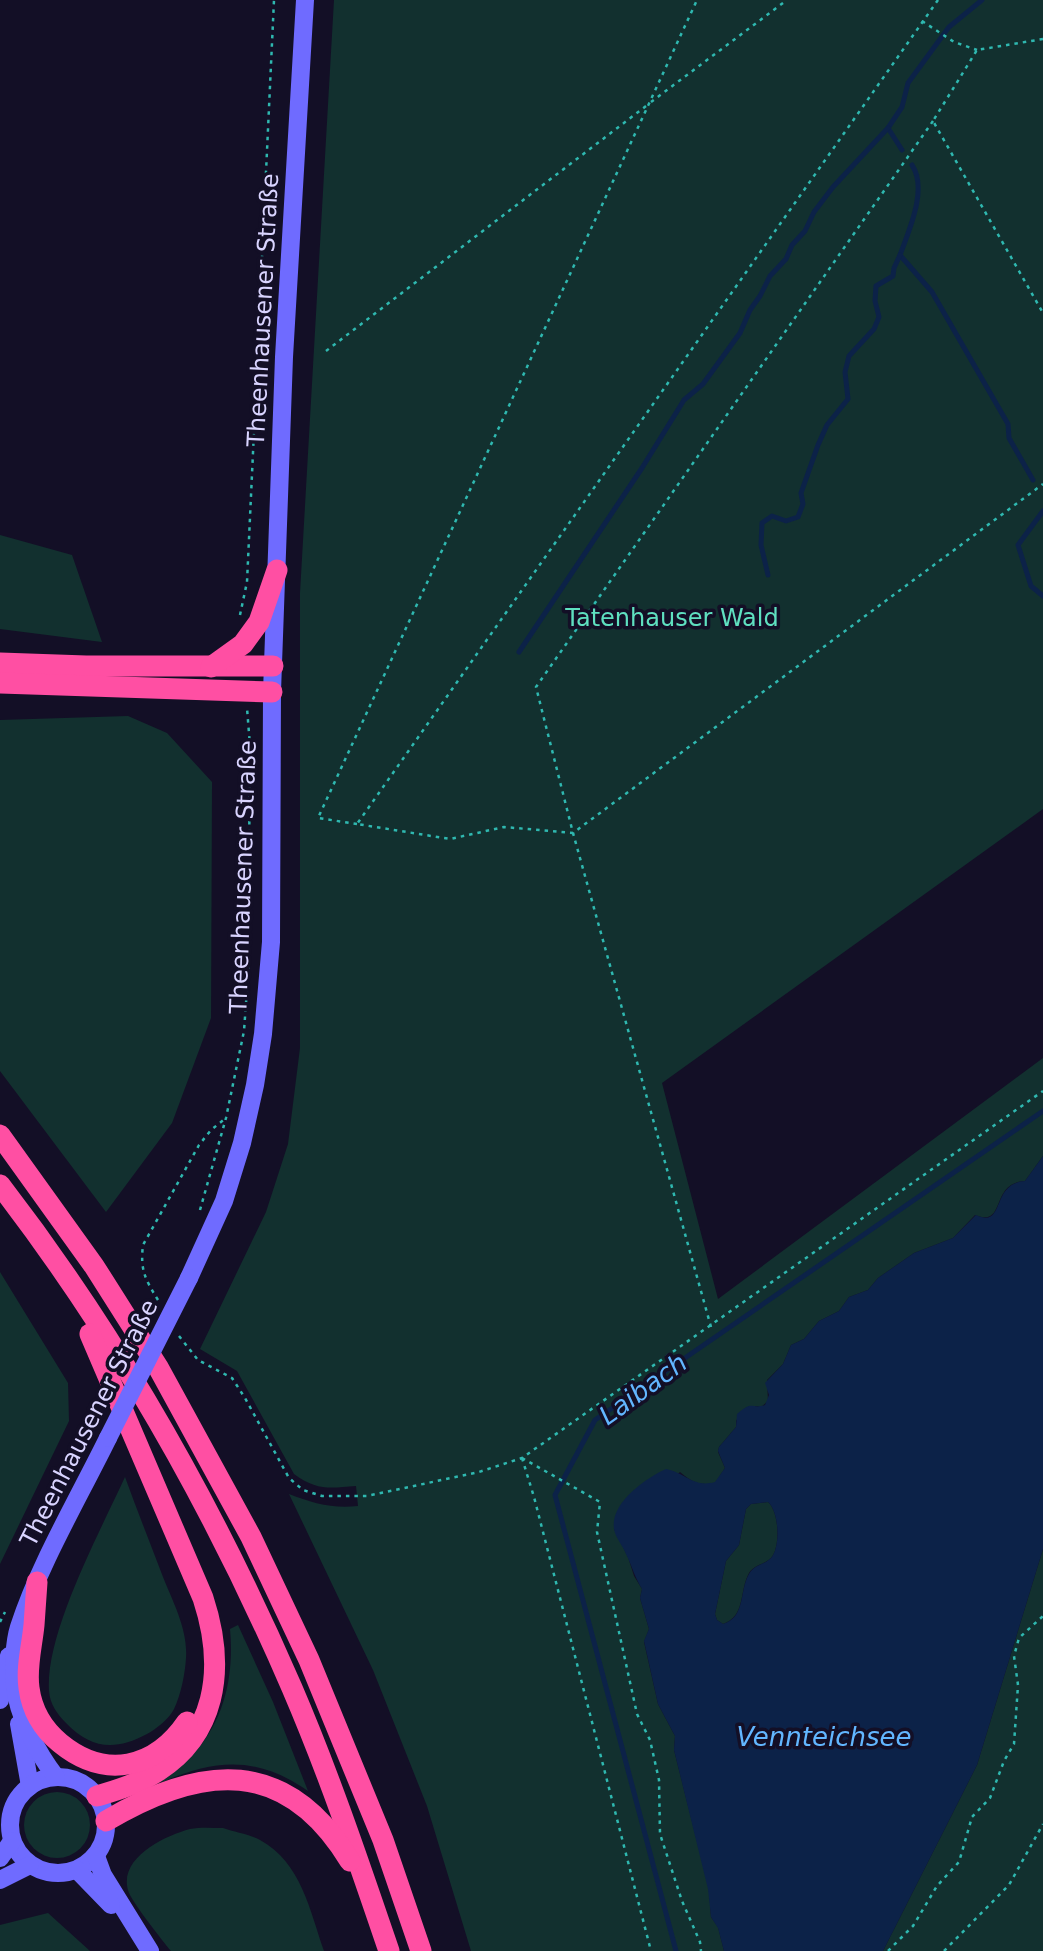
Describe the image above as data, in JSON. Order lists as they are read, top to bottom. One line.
{"streets":{"main road":["Theenhausener Straße"]},"water":["Laibach","Vennteichsee"],"parks":["Tatenhauser Wald"]}
